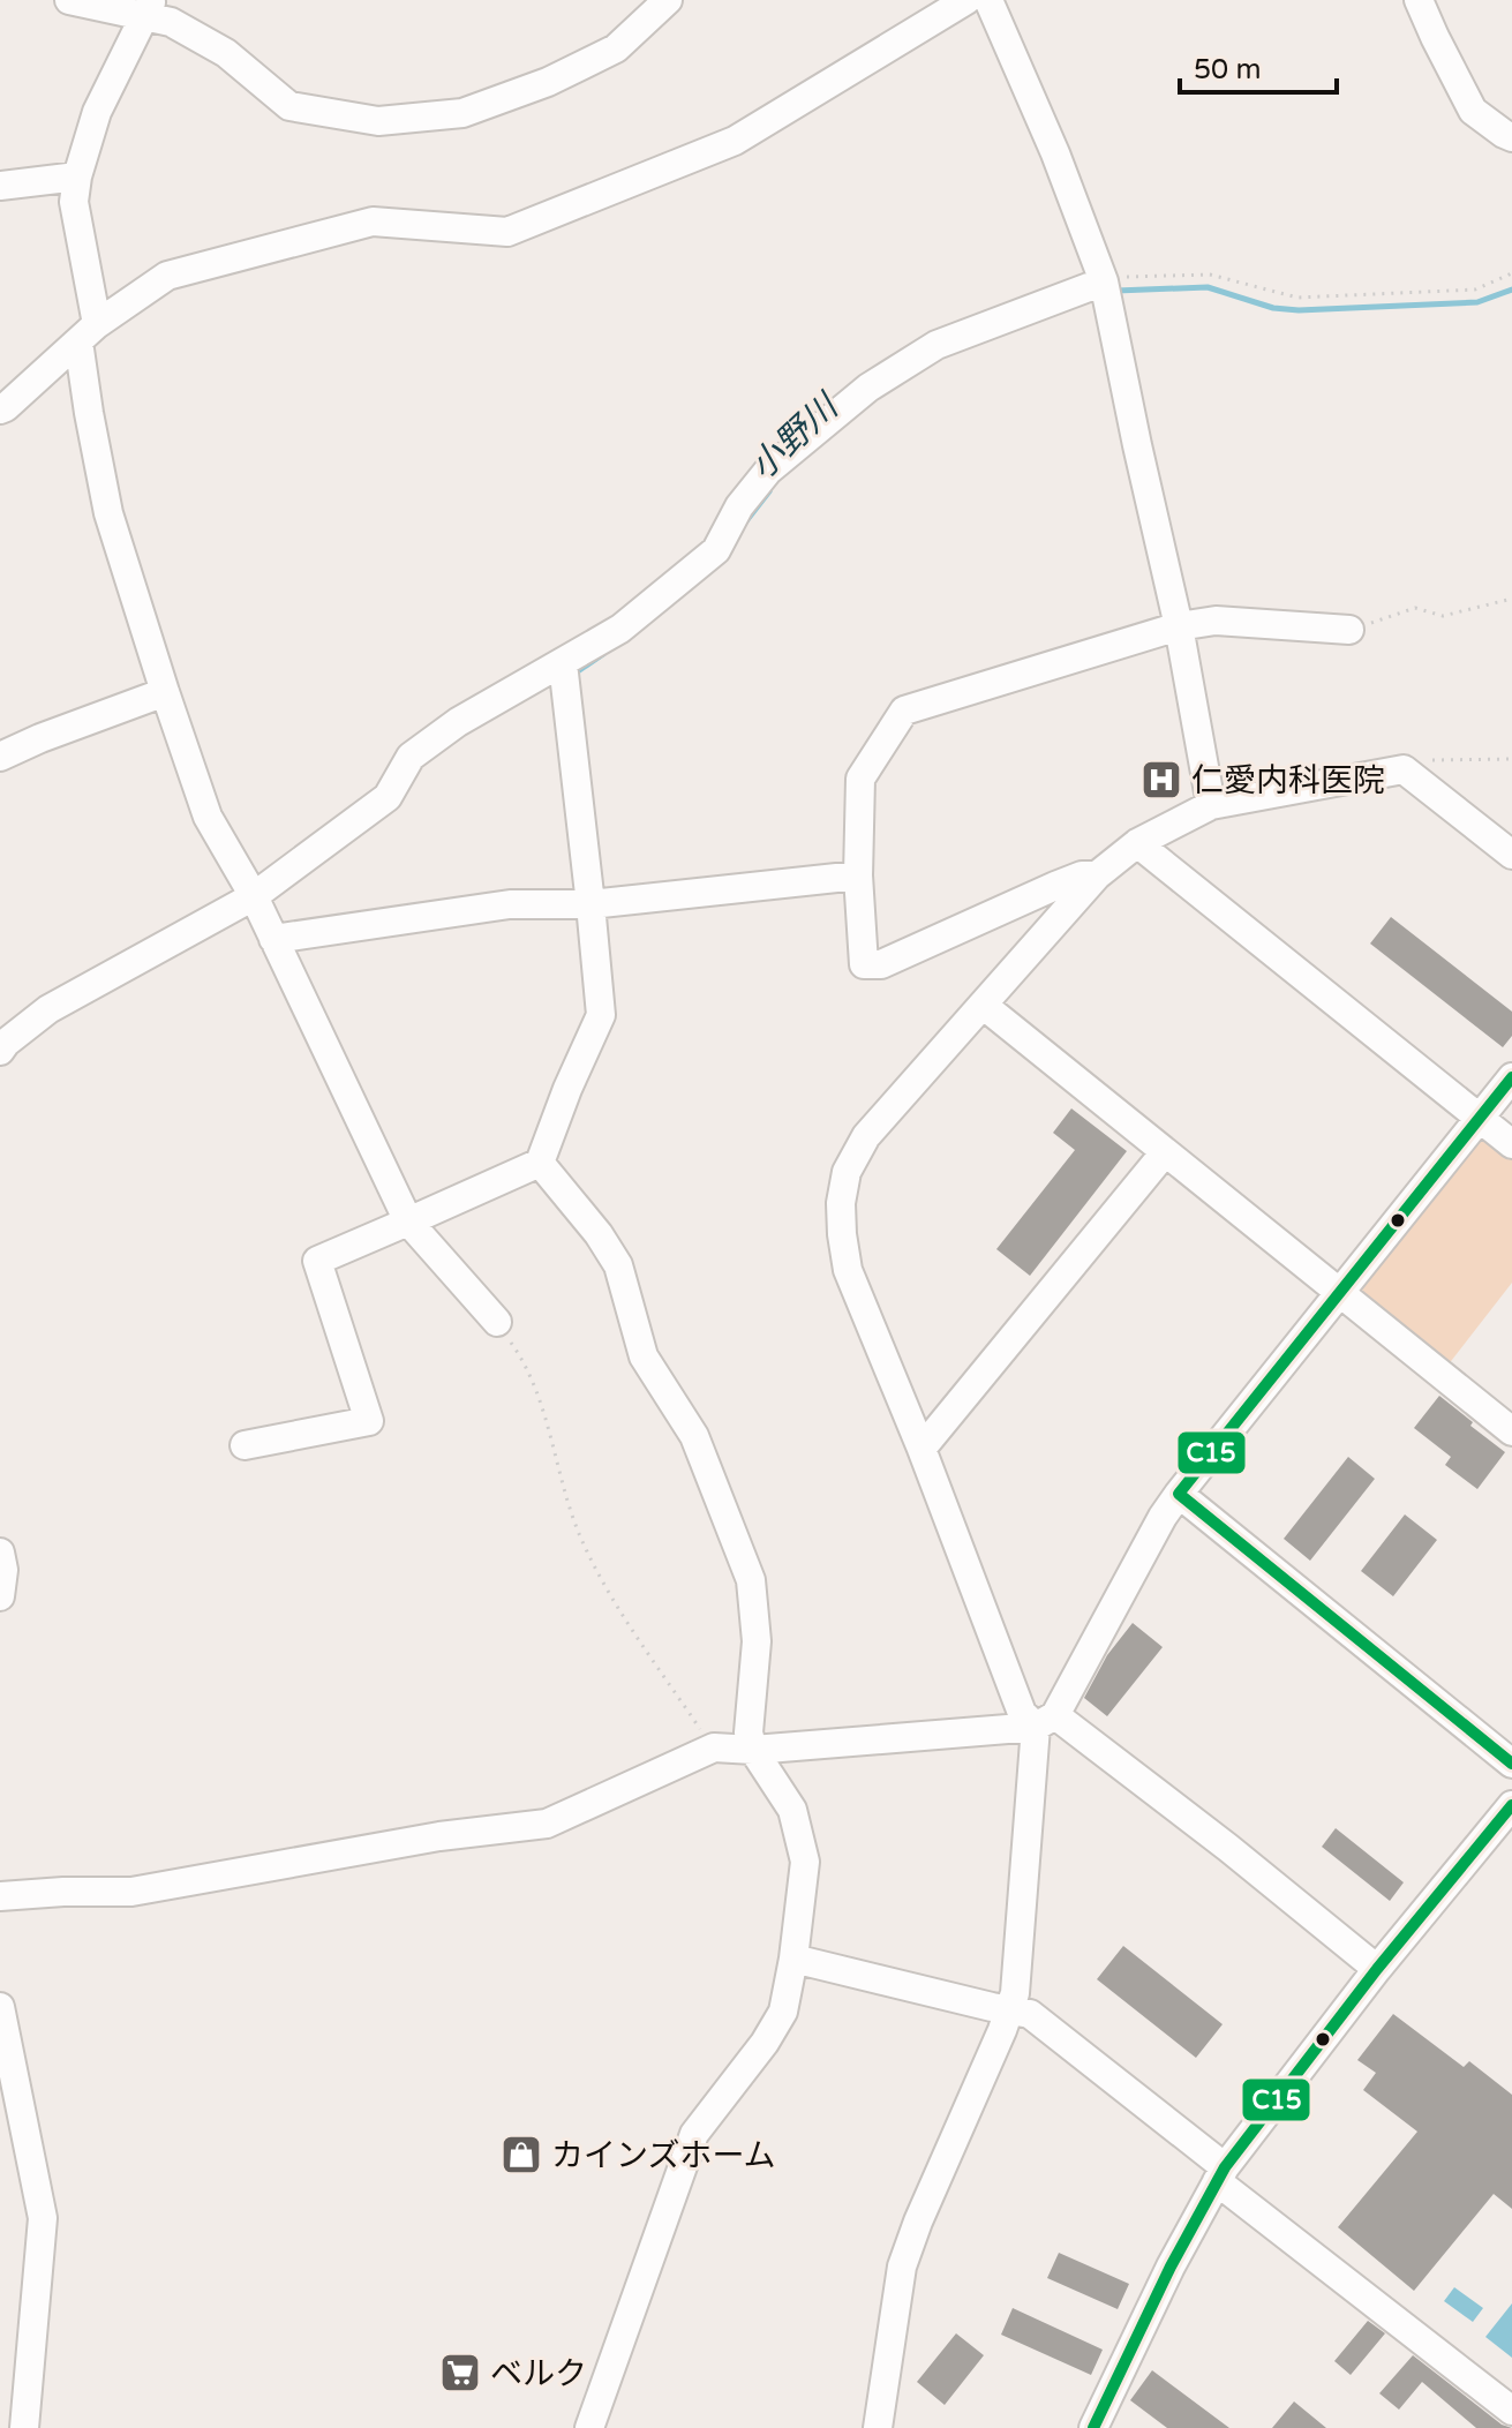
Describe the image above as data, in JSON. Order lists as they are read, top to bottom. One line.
{"water":["小野川"],"places":{"hospital":["仁愛内科医院"],"shop":["カインズホーム"],"supermarket":["ベルク"]},"lines":["transit line C15"],"scale_bar":"50 m"}
